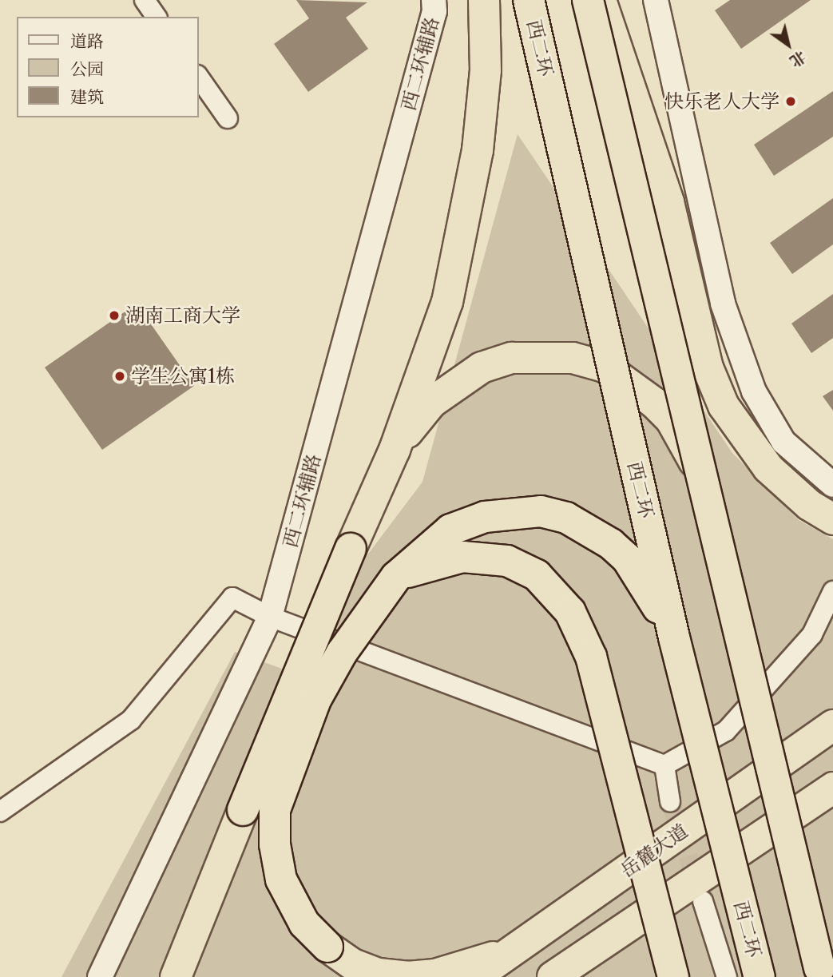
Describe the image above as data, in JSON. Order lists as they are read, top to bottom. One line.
{"streets":{"highway":["西二环","岳麓大道"],"street":["西二环辅路"]},"places":["快乐老人大学","湖南工商大学","学生公寓1栋"],"legend":["道路","公园","建筑"],"north":"bottom right"}
